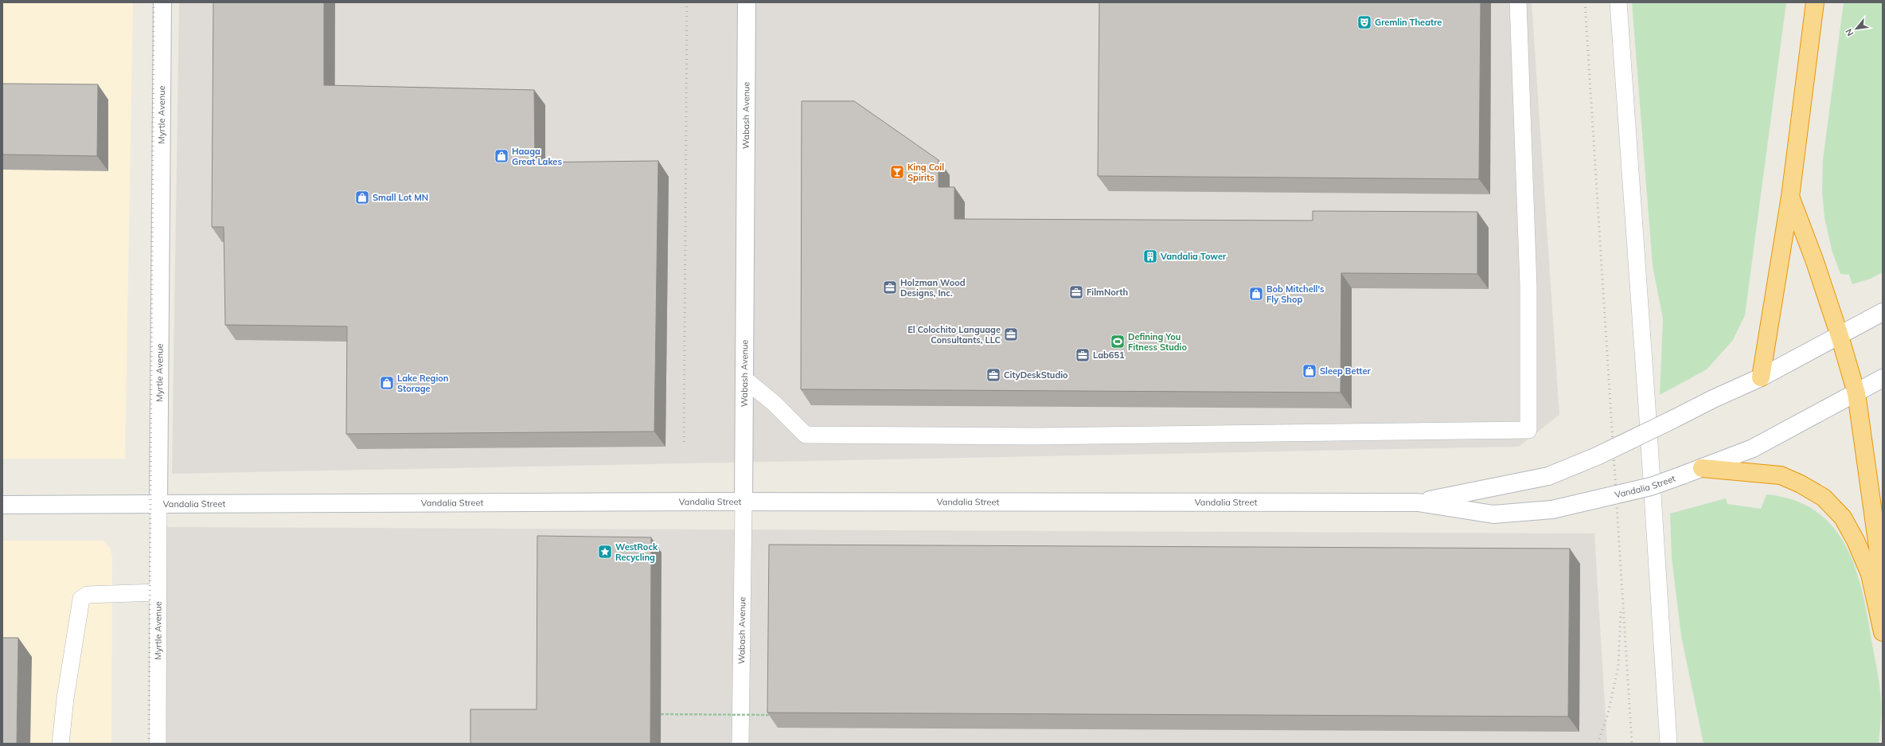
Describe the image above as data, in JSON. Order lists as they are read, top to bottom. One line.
{"streets":{"main road":["Myrtle Avenue","Wabash Avenue","Vandalia Street"]},"crossings":[["Myrtle Avenue","Vandalia Street"],["Wabash Avenue","Vandalia Street"]],"places":{"theatre":["Gremlin Theatre"],"shop":["Haaga Great Lakes","Small Lot MN","Bob Mitchell's Fly Shop","Sleep Better","Lake Region Storage"],"bar":["King Coil Spirits"],"building":["Vandalia Tower"],"office":["Holzman Wood Designs, Inc.","FilmNorth","El Colochito Language Consultants, LLC","Lab651","CityDeskStudio"],"sports":["Defining You Fitness Studio"],"place":["WestRock Recycling"]},"north":"bottom left"}
